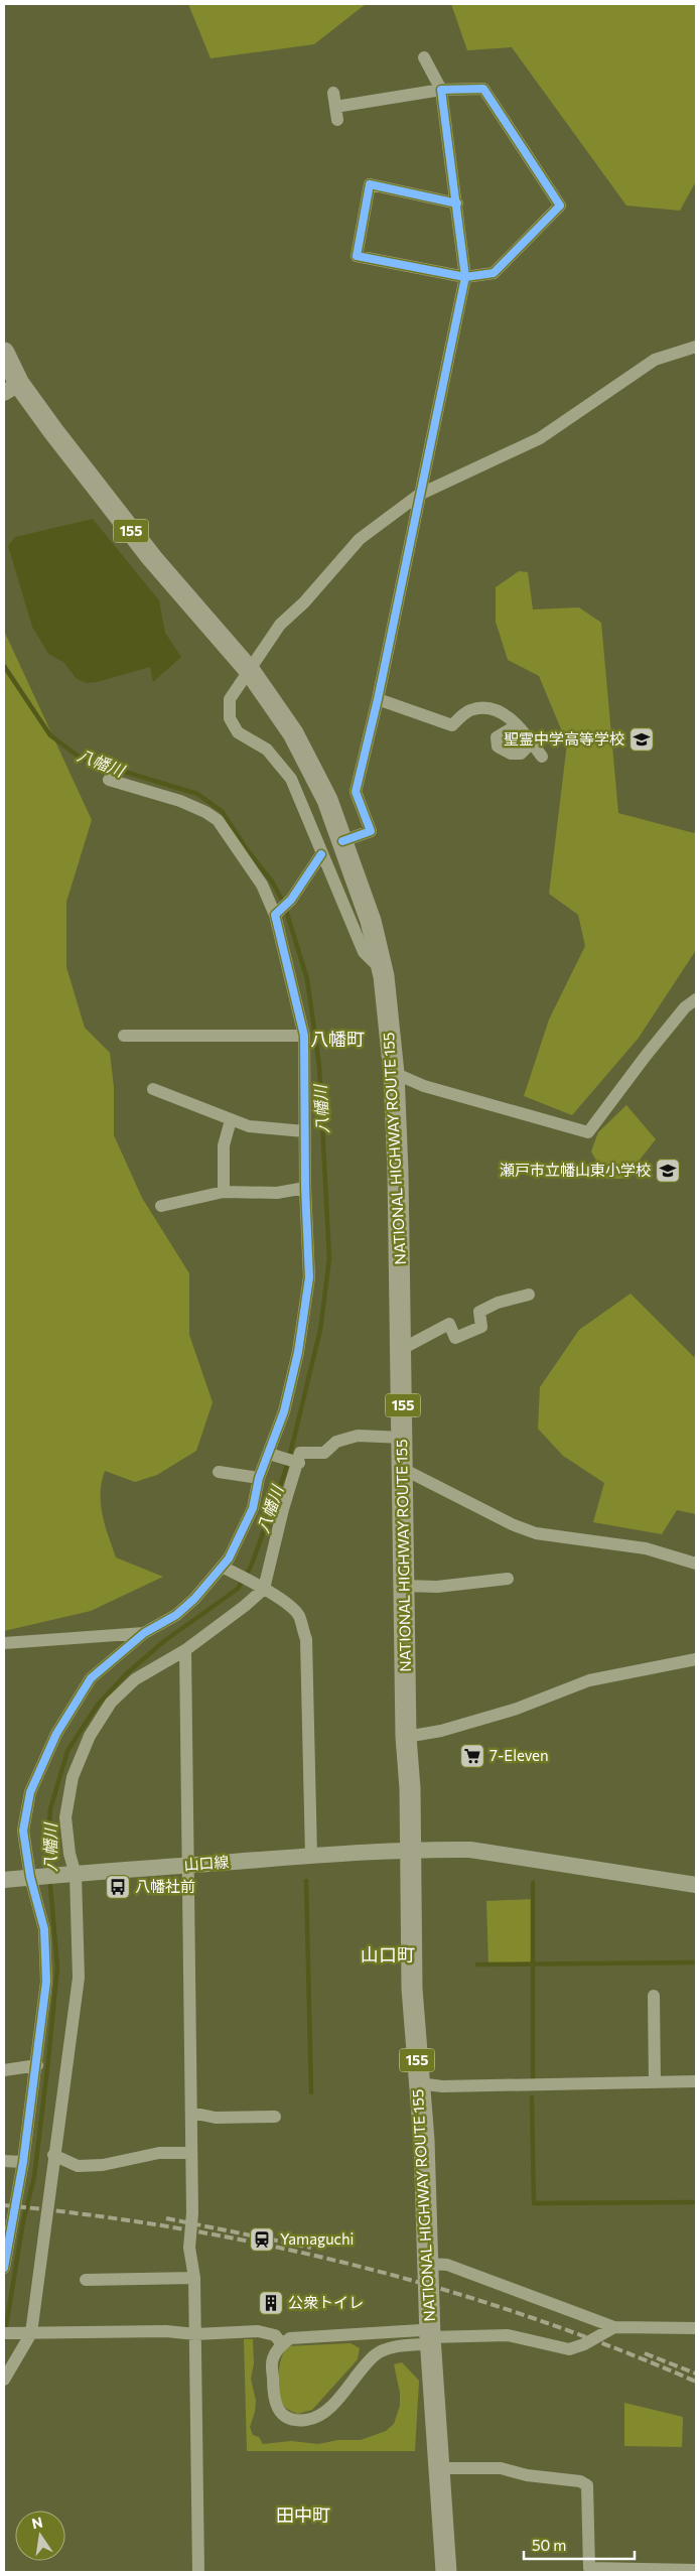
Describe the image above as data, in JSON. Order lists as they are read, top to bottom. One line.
{"streets":{"highway":["155","NATIONAL HIGHWAY ROUTE 155"],"street":["山口線"]},"crossings":[["NATIONAL HIGHWAY ROUTE 155","山口線"]],"districts":["八幡町","山口町","田中町"],"water":["八幡川"],"places":{"school or university":["聖霊中学高等学校","瀬戸市立幡山東小学校"],"supermarket":["7-Eleven"],"bus stop":["八幡社前"],"station":["Yamaguchi"],"building":["公衆トイレ"]},"scale_bar":"50 m","north":"top"}
